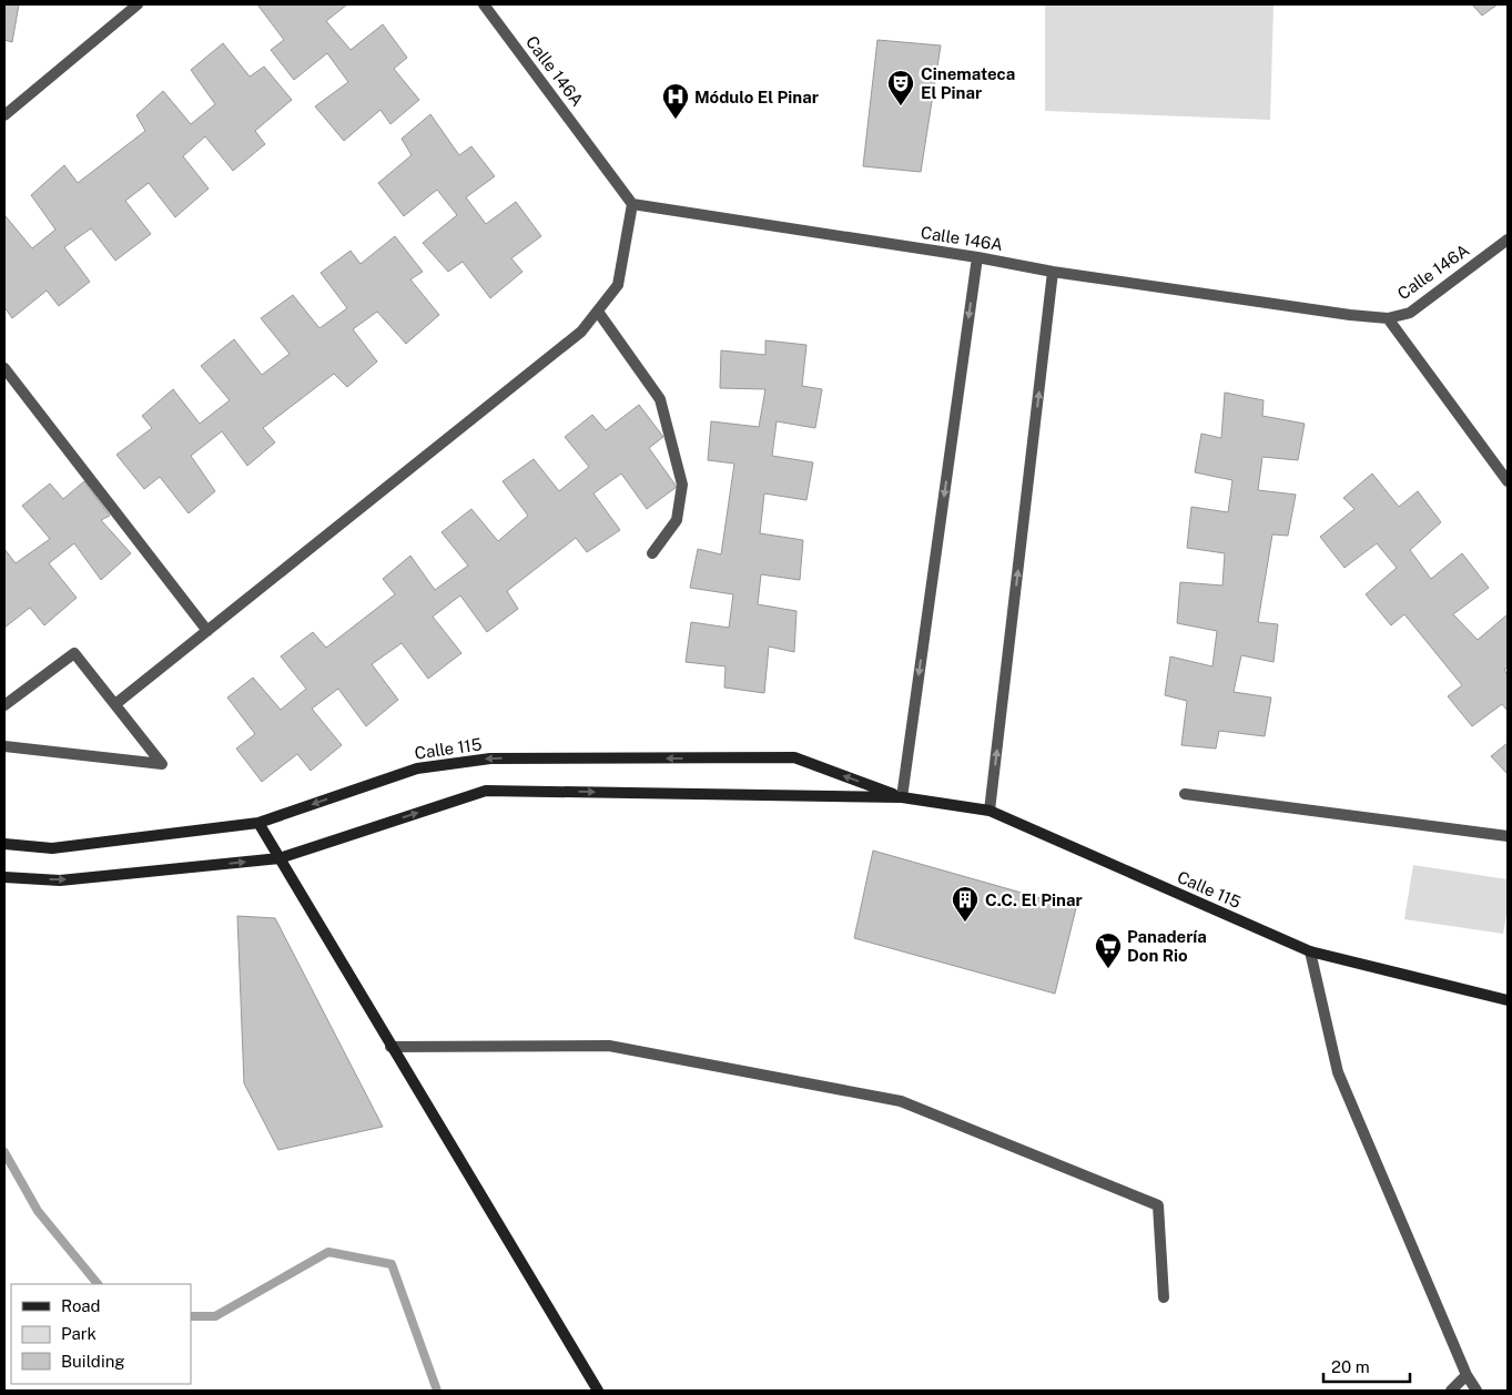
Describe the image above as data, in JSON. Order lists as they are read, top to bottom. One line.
{"streets":{"main road":["Calle 115"],"street":["Calle 146A"]},"places":{"theatre":["Cinemateca El Pinar"],"hospital":["Módulo El Pinar"],"building":["C.C. El Pinar"],"supermarket":["Panadería Don Rio"]},"legend":["Road","Park","Building"],"scale_bar":"20 m"}
